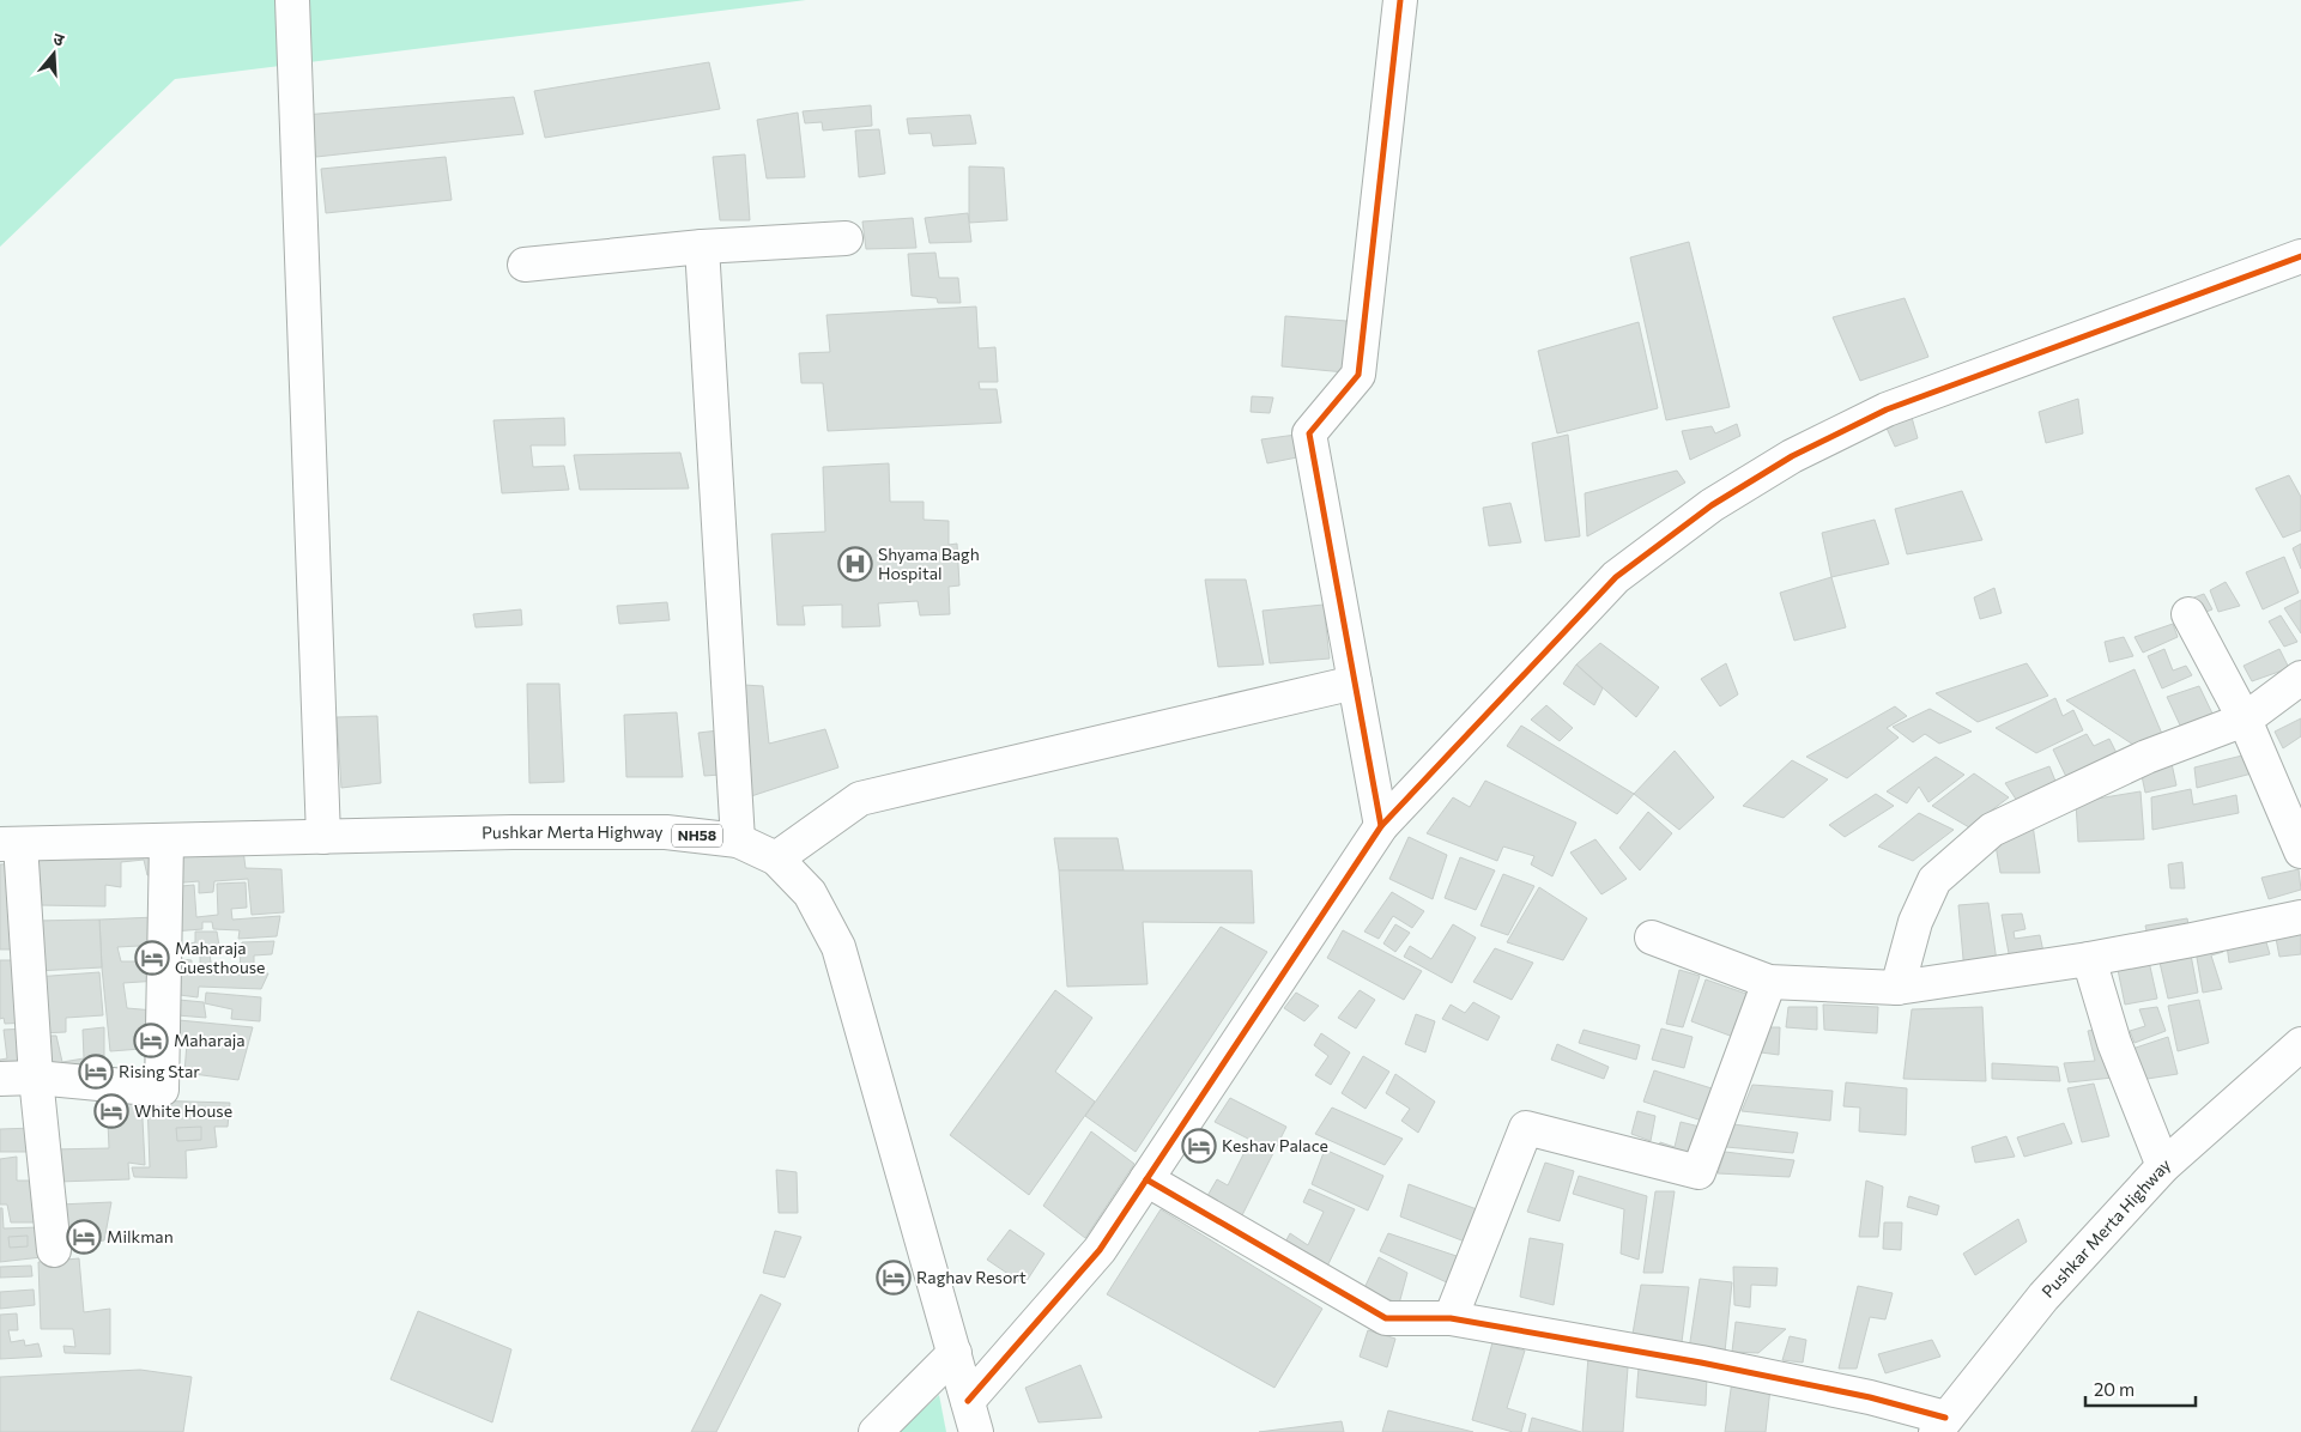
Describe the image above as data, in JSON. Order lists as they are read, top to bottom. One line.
{"streets":{"main road":["Pushkar Merta Highway","NH58"]},"places":{"hospital":["Shyama Bagh Hospital"],"hotel":["Maharaja Guesthouse","Maharaja","Rising Star","White House","Keshav Palace","Milkman","Raghav Resort"]},"scale_bar":"20 m","north":"top"}
